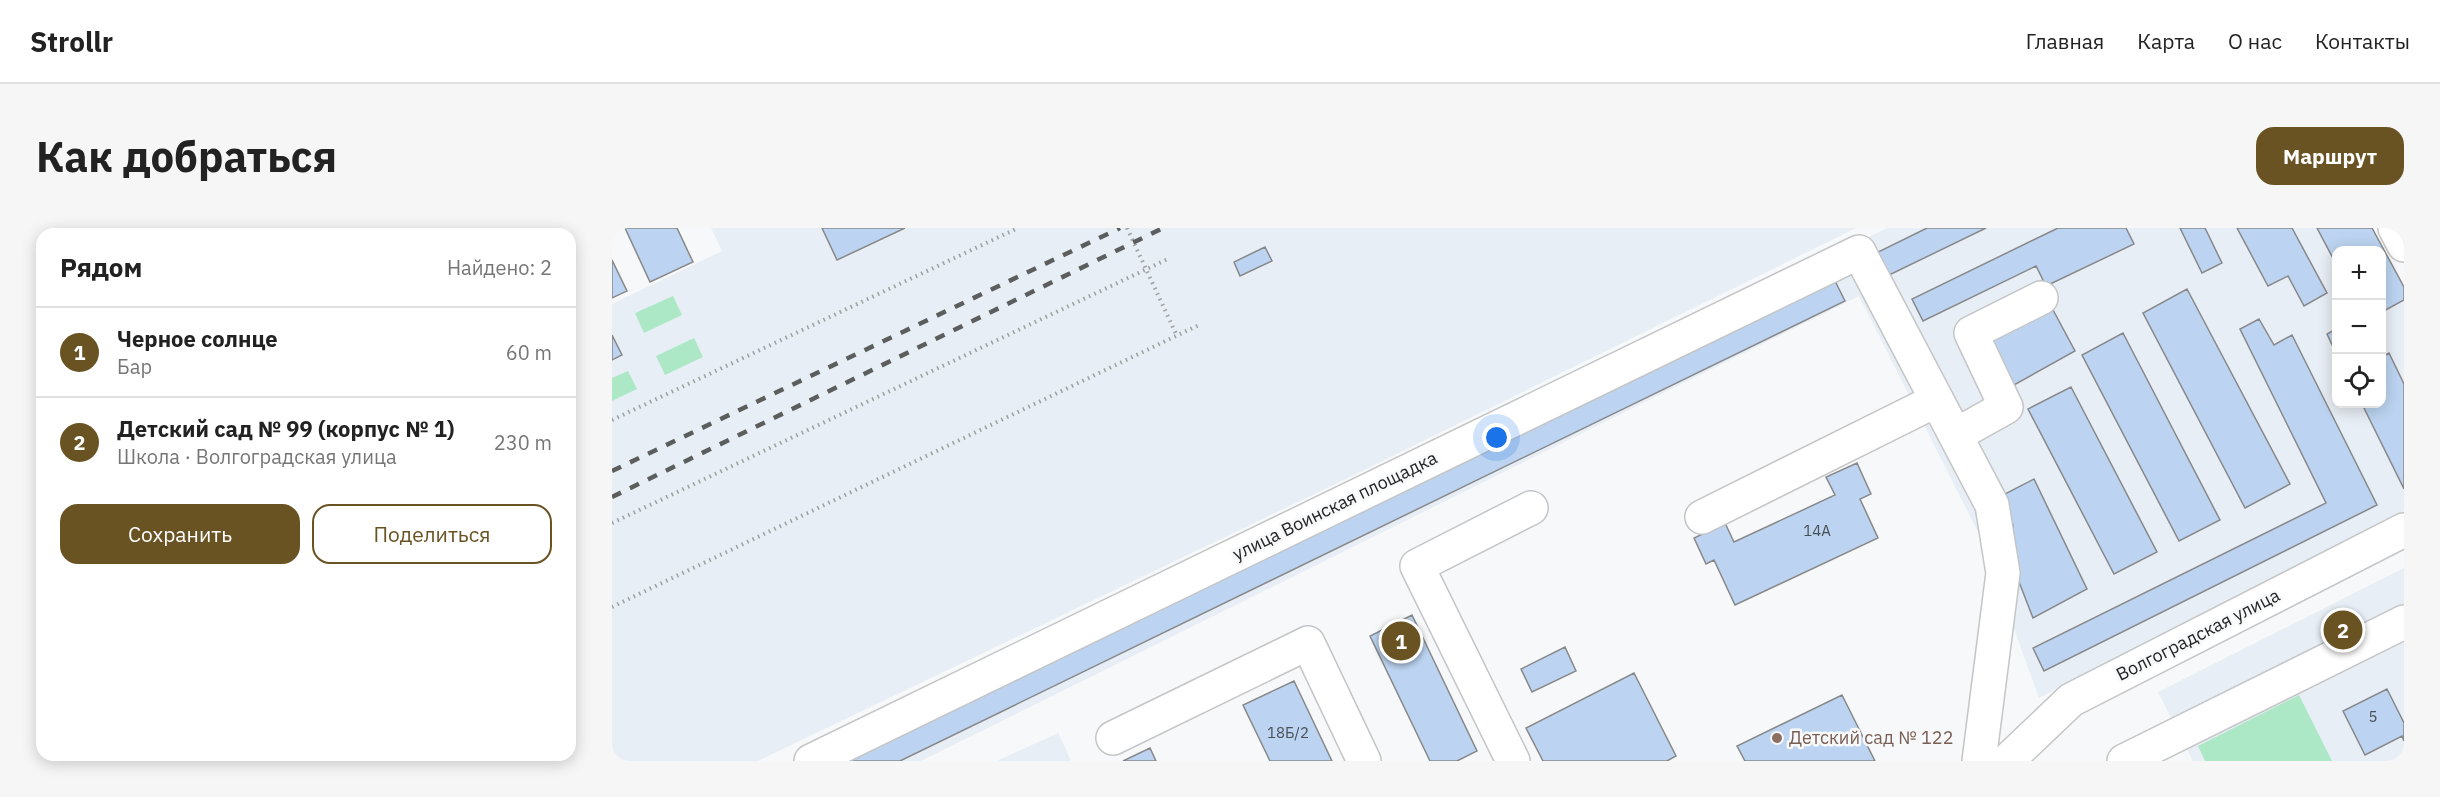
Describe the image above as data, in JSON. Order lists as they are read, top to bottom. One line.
{"streets":{"street":["улица Воинская площадка","Волгоградская улица"]},"places":["Детский сад № 122"],"house_numbers":["14А","5","18Б/2"],"page":{"header":"Strollr","nav":["Главная","Карта","О нас","Контакты"],"buttons":["Маршрут",["Сохранить","Поделиться"]],"title":"Как добраться","heading":["Рядом","Найдено: 2"],"map_buttons":["+","−"],"list":[{"mark":"1","name":"Черное солнце","note":"Бар","value":"60 m"},{"mark":"2","name":"Детский сад № 99 (корпус № 1)","note":"Школа · Волгоградская улица","value":"230 m"}],"pins":["2","1"]}}
